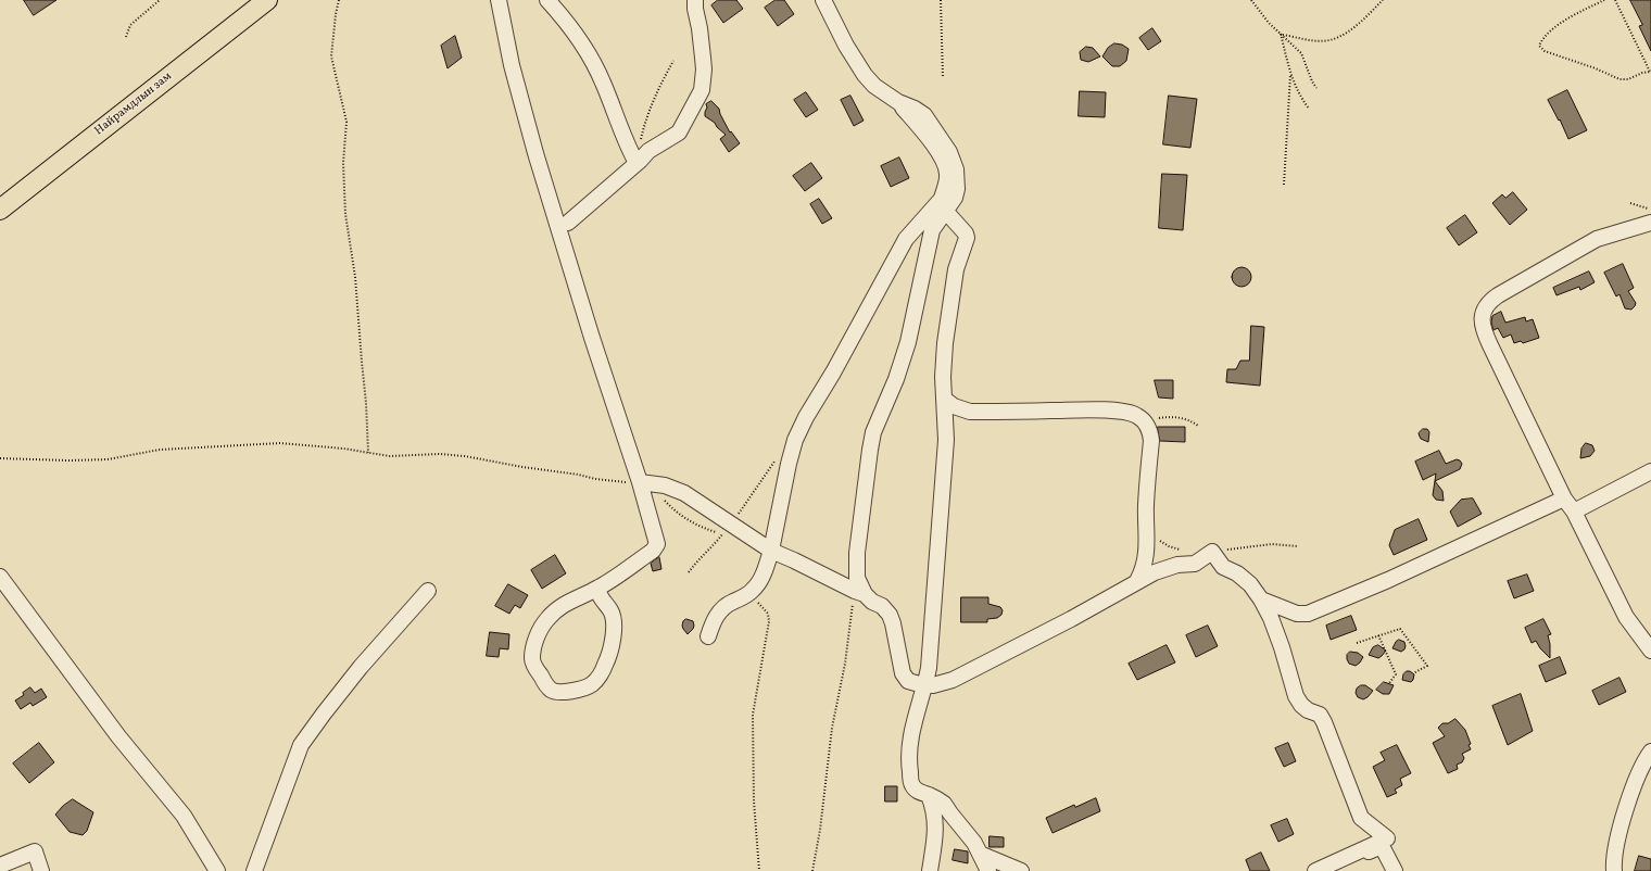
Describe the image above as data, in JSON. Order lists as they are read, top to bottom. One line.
{"streets":{"main road":["Найрамдлын зам"]}}
